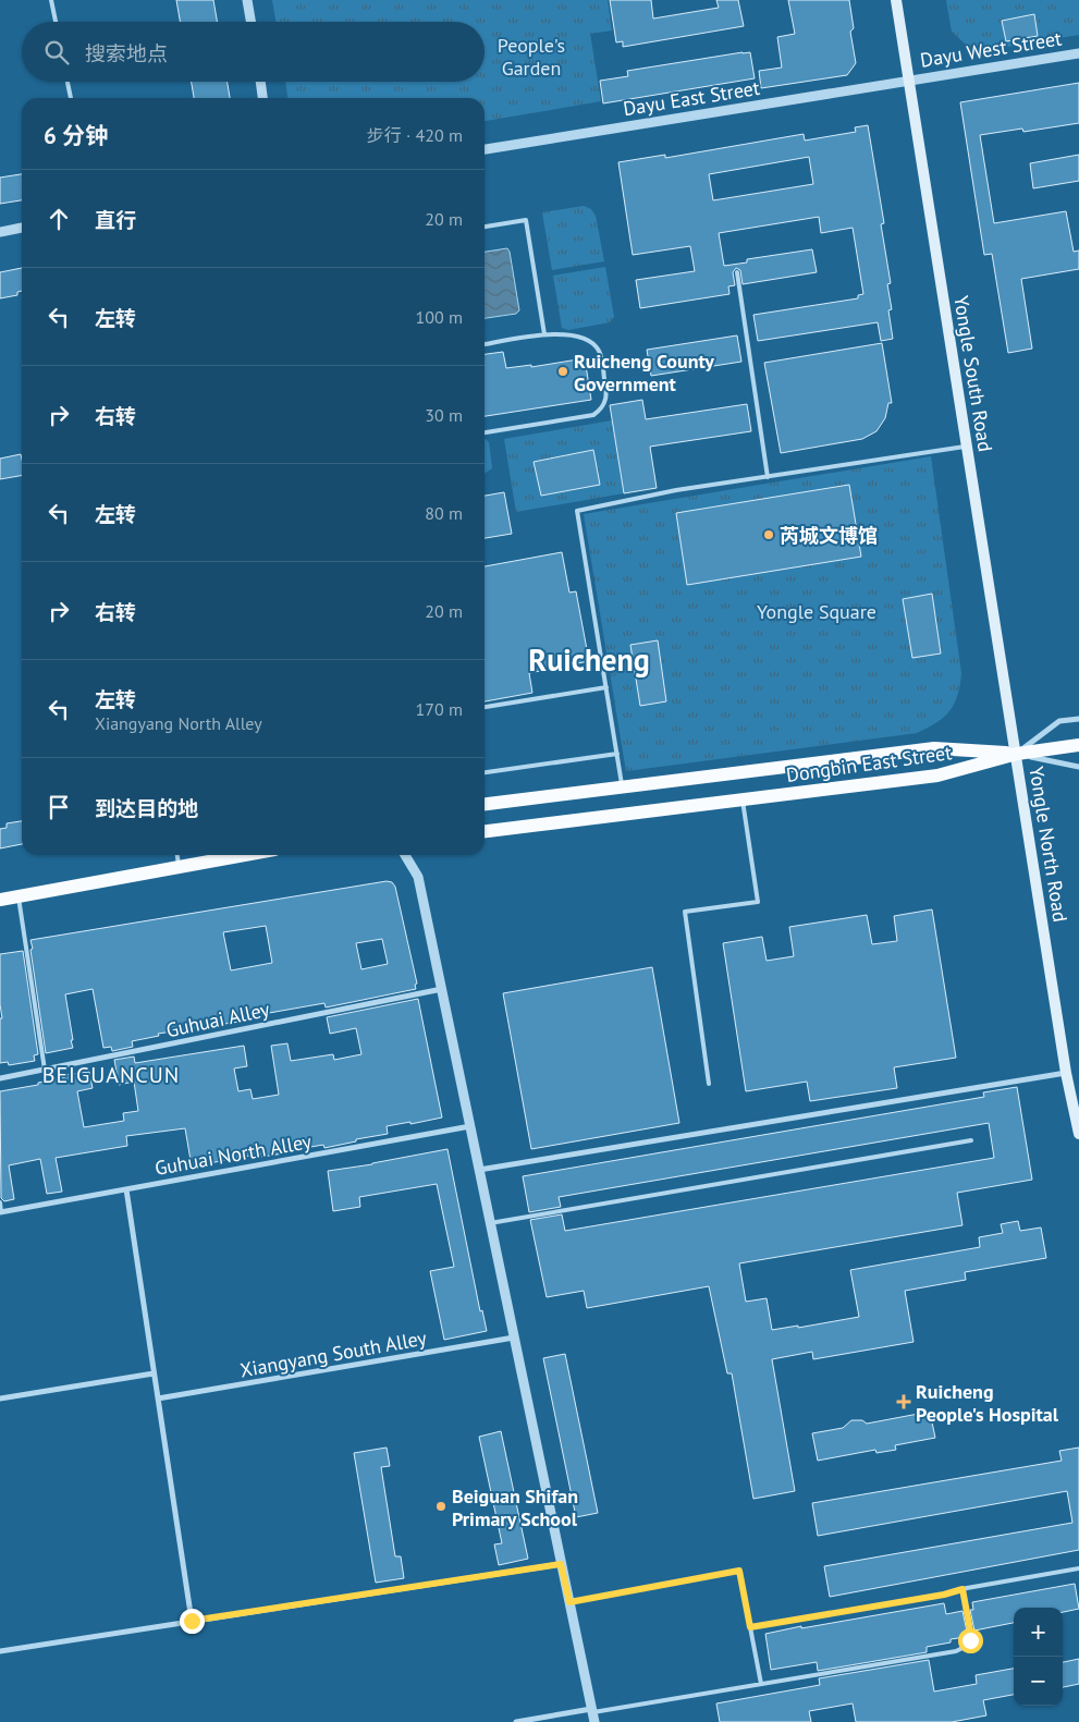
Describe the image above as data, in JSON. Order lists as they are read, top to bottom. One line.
{"streets":{"main road":["Yongle South Road","Dongbin East Street","Yongle North Road"],"street":["Dayu West Street","Dayu East Street","Guhuai Alley","Guhuai North Alley","Xiangyang South Alley"]},"crossings":[["Dayu West Street","Dayu East Street"],["Dayu West Street","Yongle South Road"],["Dayu East Street","Yongle South Road"],["Yongle South Road","Dongbin East Street"],["Yongle South Road","Yongle North Road"],["Dongbin East Street","Yongle North Road"]],"districts":["Ruicheng","BEIGUANCUN"],"parks":["People's Garden","Yongle Square"],"places":{"other":["Ruicheng County Government","芮城文博馆","Beiguan Shifan Primary School"],"health":["Ruicheng People's Hospital"]},"page":{"search":"搜索地点","heading":["6 分钟","步行 · 420 m"],"list":[["直行","20 m"],["左转","100 m"],["右转","30 m"],["左转","80 m"],["右转","20 m"],["左转","Xiangyang North Alley","170 m"],"到达目的地"],"map_buttons":["+","−"]}}
